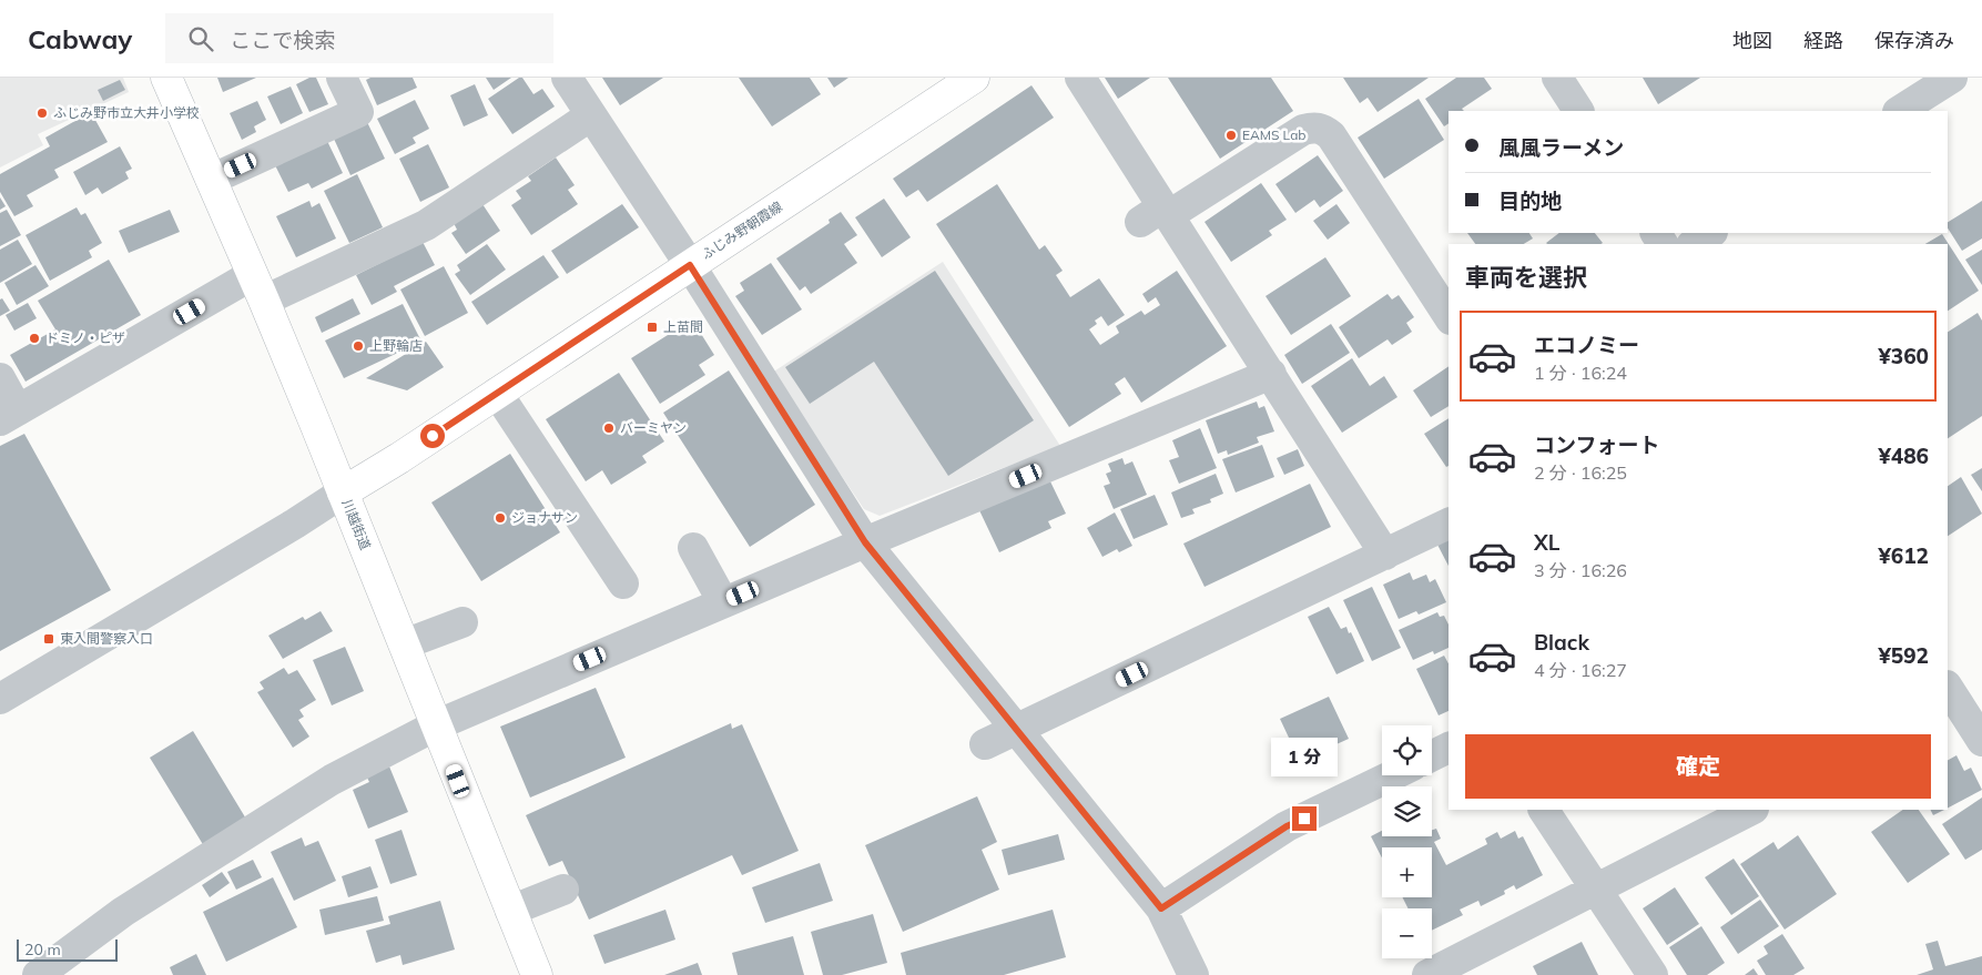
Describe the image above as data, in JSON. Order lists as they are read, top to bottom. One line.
{"streets":{"main road":["ふじみ野朝霞線","川越街道"]},"crossings":[["ふじみ野朝霞線","川越街道"]],"places":{"other":["ふじみ野市立大井小学校","EAMS Lab","ドミノ・ピザ","上野輪店","バーミヤン","ジョナサン"],"transit":["上苗間","東入間警察入口"]},"scale_bar":"20 m","page":{"header":"Cabway","search":"ここで検索","nav":["地図","経路","保存済み"],"banner":["風風ラーメン","目的地"],"heading":"車両を選択","list":[{"name":"エコノミー","note":"1 分 · 16:24","value":"¥360"},{"name":"コンフォート","note":"2 分 · 16:25","value":"¥486"},{"name":"XL","note":"3 分 · 16:26","value":"¥612"},{"name":"Black","note":"4 分 · 16:27","value":"¥592"}],"buttons":"確定","map_buttons":["+","−"],"bubble":"1 分","scale":"20 m"}}
